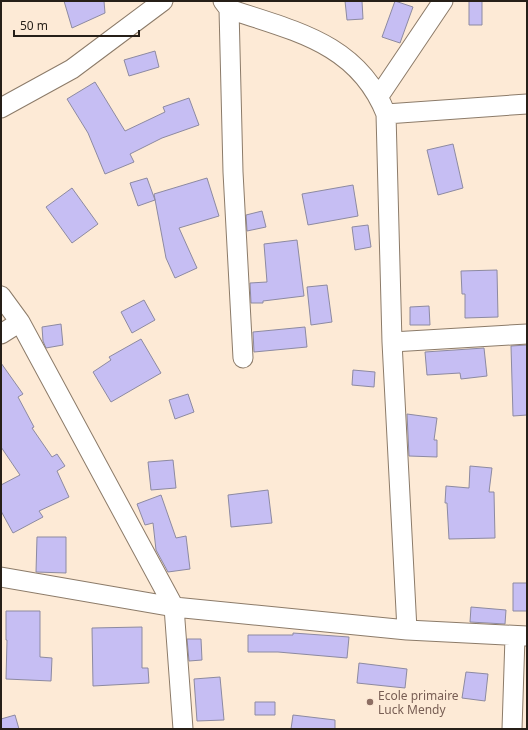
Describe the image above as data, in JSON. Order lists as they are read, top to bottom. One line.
{"places":["Ecole primaire Luck Mendy"],"scale_bar":"50 m"}
